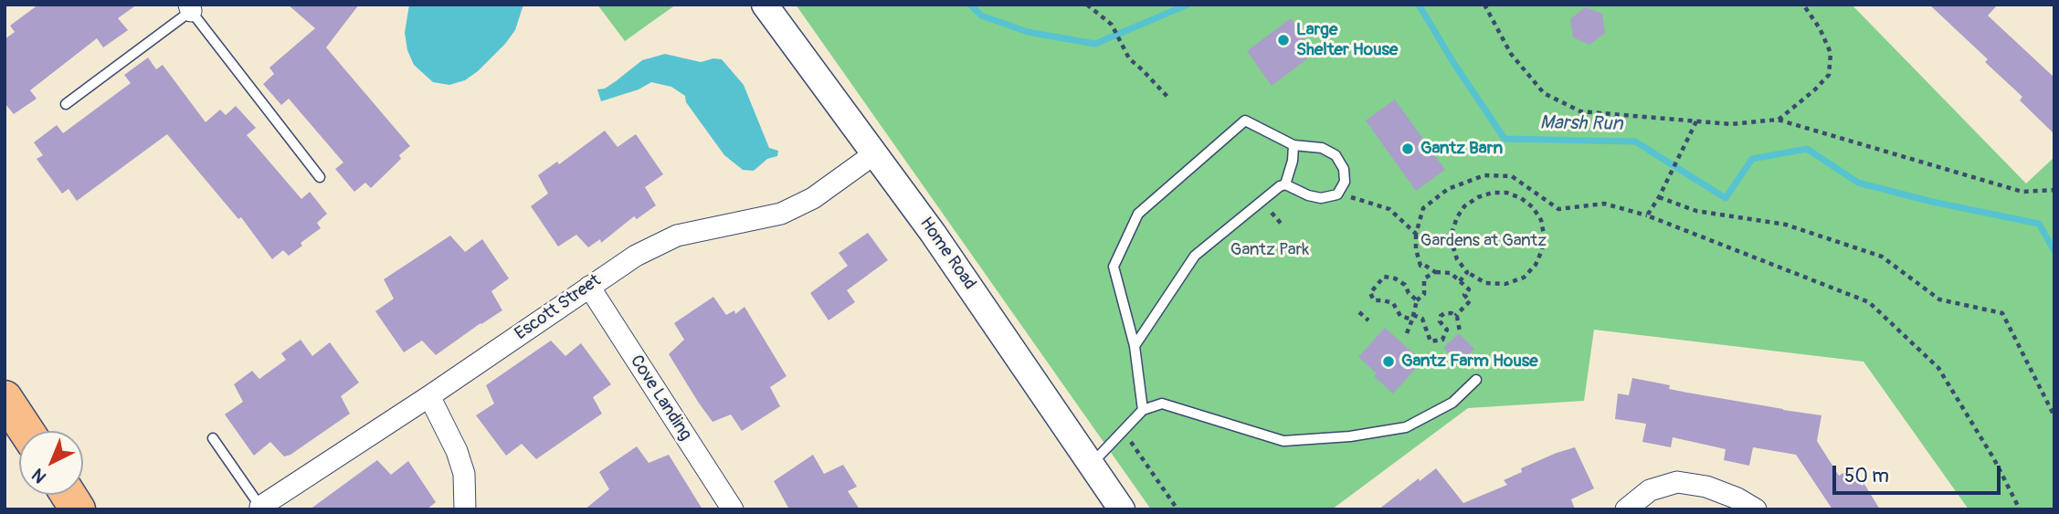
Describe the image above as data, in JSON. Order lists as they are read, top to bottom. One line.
{"streets":{"street":["Home Road","Escott Street","Cove Landing"]},"crossings":[["Home Road","Escott Street"],["Escott Street","Cove Landing"]],"water":["Marsh Run"],"parks":["Gardens at Gantz","Gantz Park"],"places":["Large Shelter House","Gantz Barn","Gantz Farm House"],"scale_bar":"50 m","north":"bottom left"}
